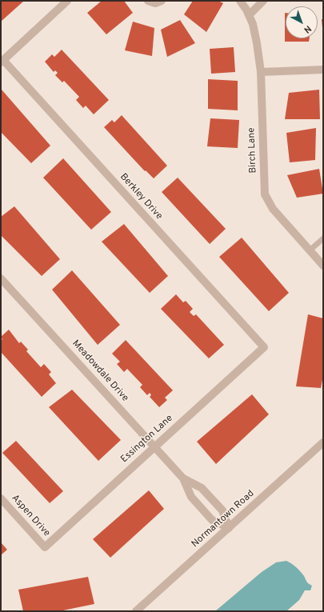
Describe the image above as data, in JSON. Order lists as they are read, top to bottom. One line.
{"streets":{"street":["Birch Lane","Berkley Drive","Meadowdale Drive","Essington Lane","Aspen Drive","Normantown Road"]},"crossings":[["Berkley Drive","Essington Lane"],["Meadowdale Drive","Essington Lane"],["Meadowdale Drive","Normantown Road"],["Essington Lane","Aspen Drive"]],"north":"bottom right"}
